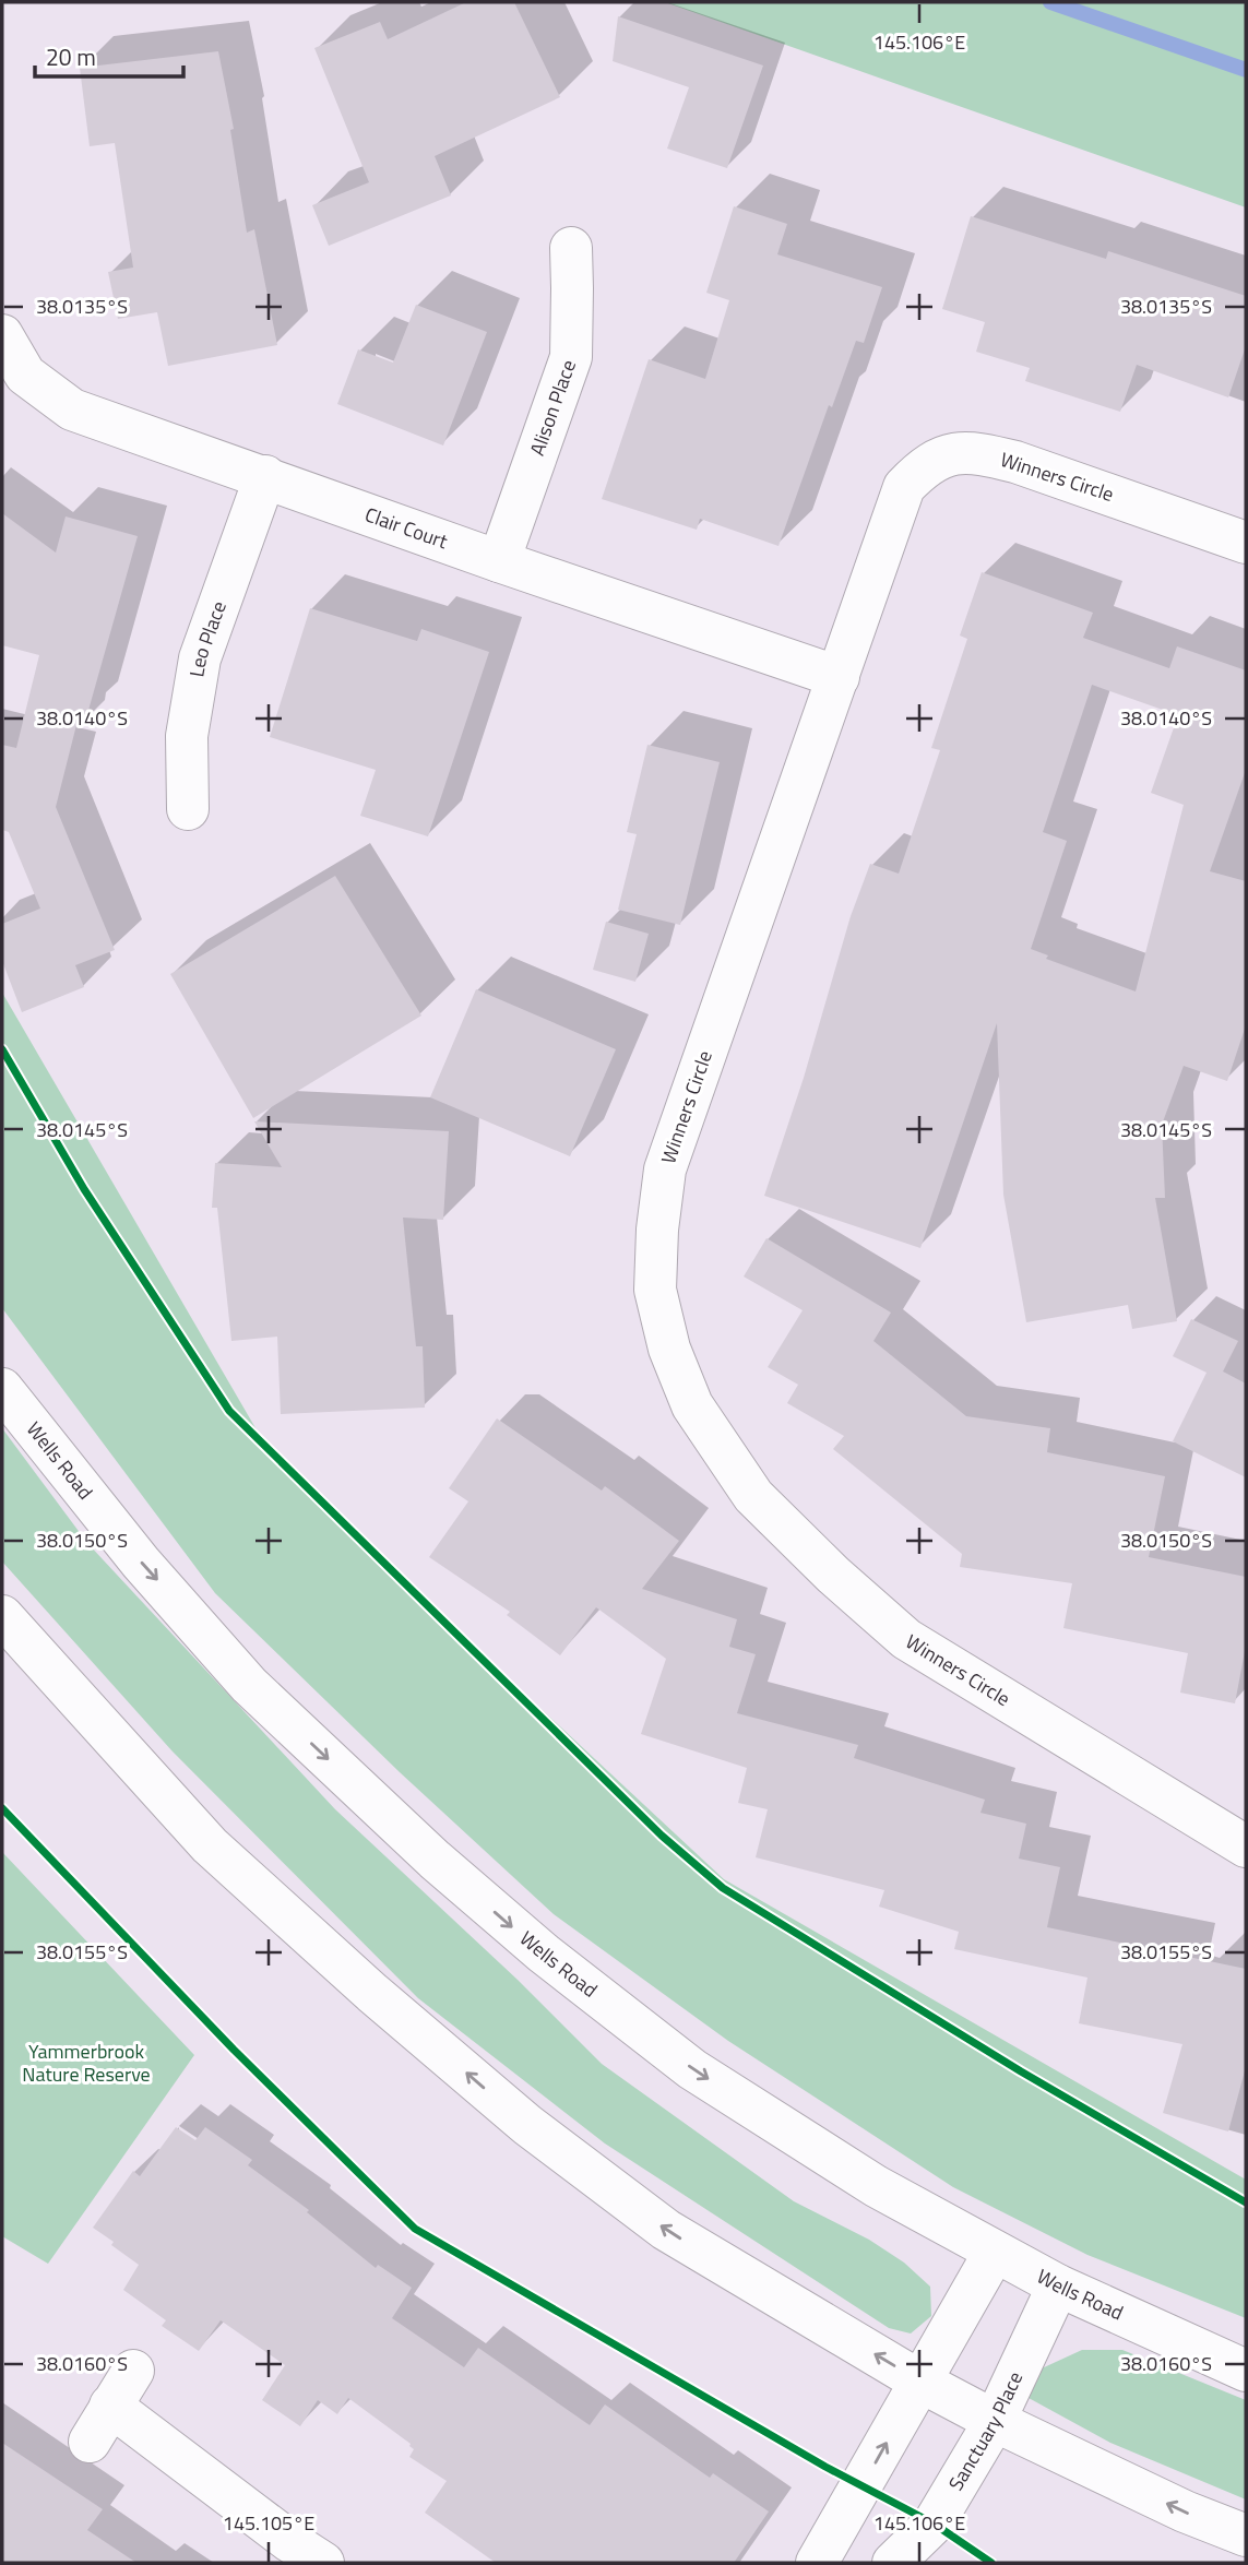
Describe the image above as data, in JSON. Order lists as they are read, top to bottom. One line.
{"streets":{"street":["Alison Place","Winners Circle","Clair Court","Leo Place","Wells Road","Sanctuary Place"]},"crossings":[["Alison Place","Clair Court"],["Winners Circle","Clair Court"],["Clair Court","Leo Place"],["Wells Road","Sanctuary Place"]],"parks":["Yammerbrook Nature Reserve"],"scale_bar":"20 m","coordinates":["145.106°E","38.0135°S","38.0140°S","38.0145°S","38.0150°S","38.0155°S","38.0160°S","145.105°E"]}
